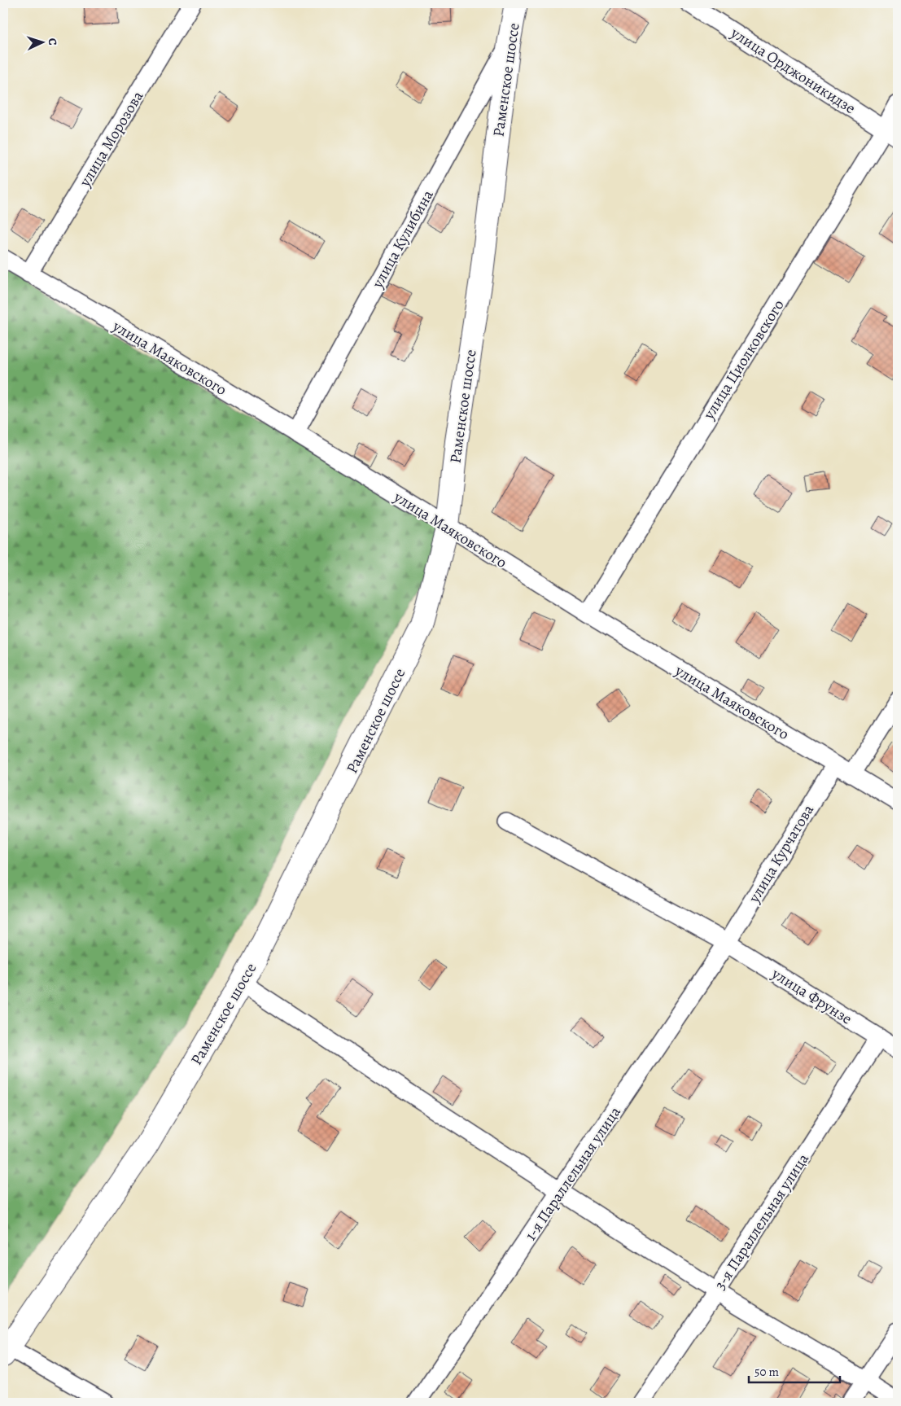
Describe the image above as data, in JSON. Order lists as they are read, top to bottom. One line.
{"streets":{"main road":["Раменское шоссе"],"street":["улица Орджоникидзе","улица Морозова","улица Кулибина","улица Маяковского","улица Циолковского","улица Курчатова","улица Фрунзе","1-я Параллельная улица","3-я Параллельная улица"]},"crossings":[["улица Орджоникидзе","улица Циолковского"],["Раменское шоссе","улица Кулибина"],["Раменское шоссе","улица Маяковского"],["улица Морозова","улица Маяковского"],["улица Кулибина","улица Маяковского"],["улица Маяковского","улица Циолковского"],["улица Маяковского","улица Курчатова"],["улица Курчатова","улица Фрунзе"],["улица Курчатова","1-я Параллельная улица"],["улица Фрунзе","1-я Параллельная улица"],["улица Фрунзе","3-я Параллельная улица"]],"scale_bar":"50 m","north":"right"}
